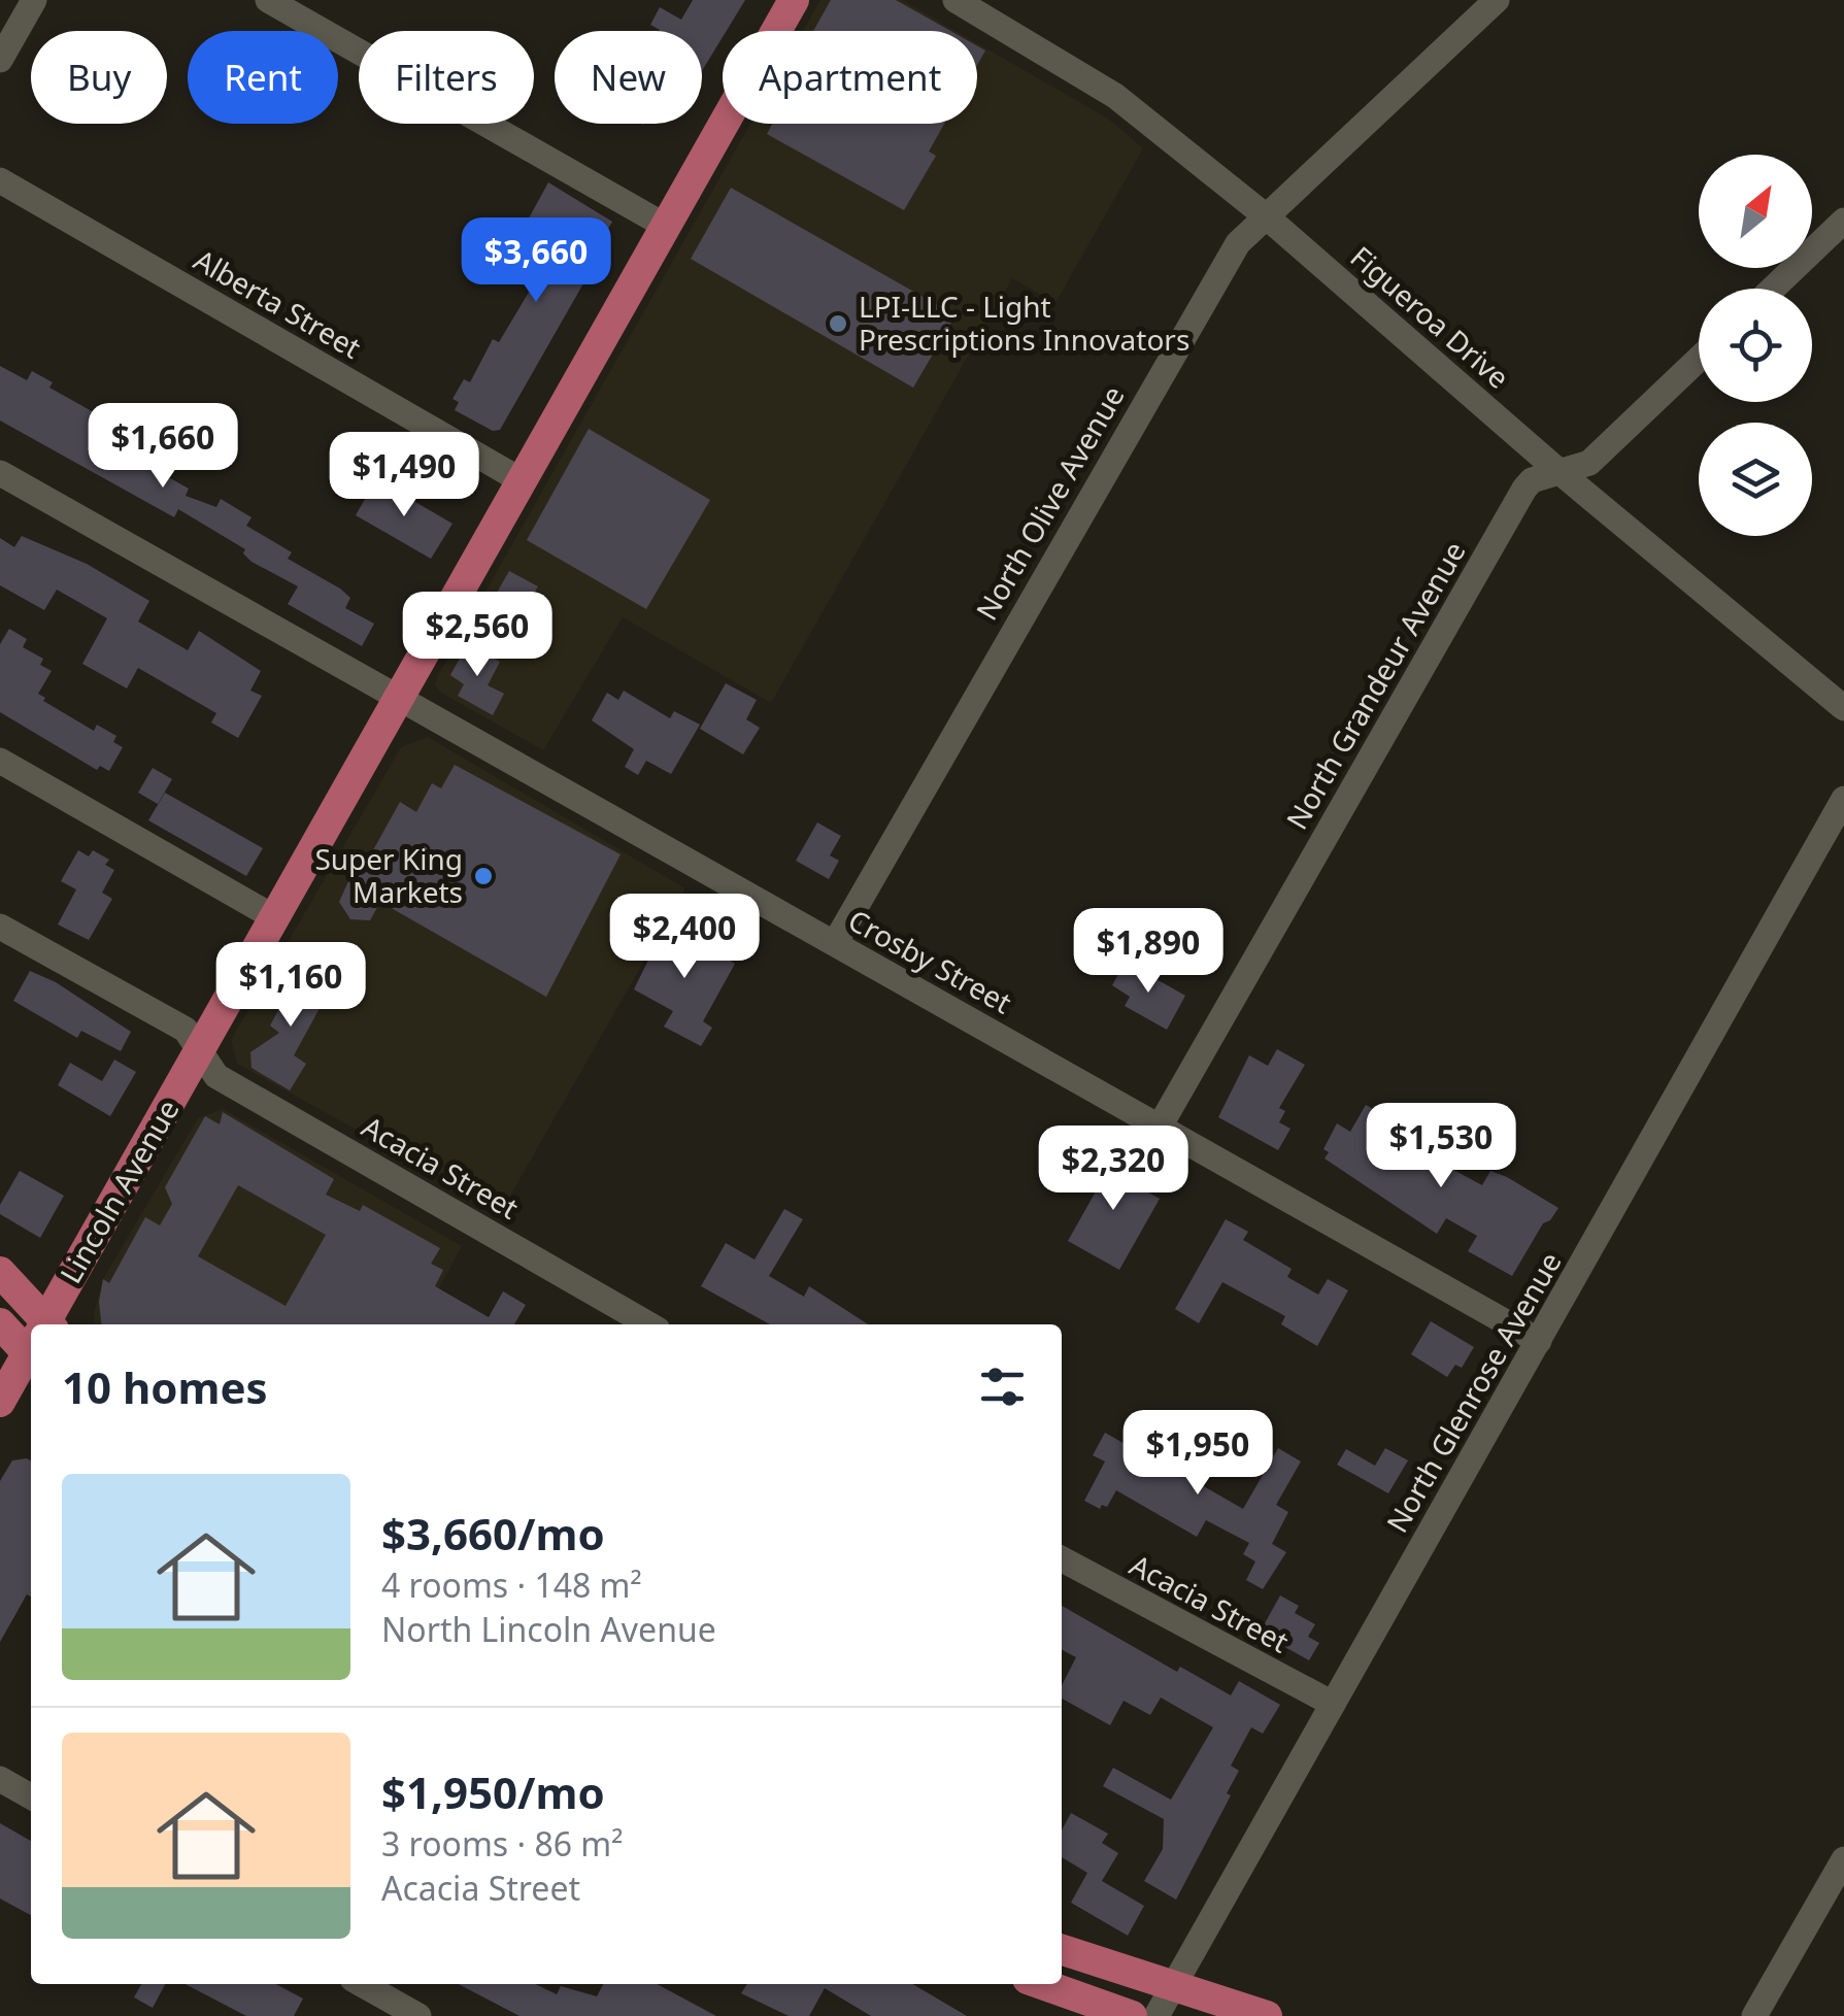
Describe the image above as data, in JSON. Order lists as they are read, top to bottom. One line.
{"streets":{"main road":["Lincoln Avenue"],"street":["Alberta Street","Figueroa Drive","North Olive Avenue","North Grandeur Avenue","Crosby Street","Acacia Street","North Glenrose Avenue"]},"crossings":[["Alberta Street","Lincoln Avenue"],["Figueroa Drive","North Olive Avenue"],["Figueroa Drive","North Grandeur Avenue"],["North Olive Avenue","Crosby Street"],["North Grandeur Avenue","Crosby Street"],["Crosby Street","Lincoln Avenue"],["Crosby Street","North Glenrose Avenue"],["Acacia Street","Lincoln Avenue"],["Acacia Street","North Glenrose Avenue"]],"places":["LPI-LLC - Light Prescriptions Innovators","Super King Markets"],"north":"top right","page":{"chip":["Buy","Rent","Filters","New","Apartment"],"price":["$3,660","$1,660","$1,490","$2,560","$2,400","$1,890","$1,160","$1,530","$2,320","$1,950"],"heading":"10 homes","list":[{"name":"$3,660/mo","note":"4 rooms · 148 m² · North Lincoln Avenue"},{"name":"$1,950/mo","note":"3 rooms · 86 m² · Acacia Street"}]}}
